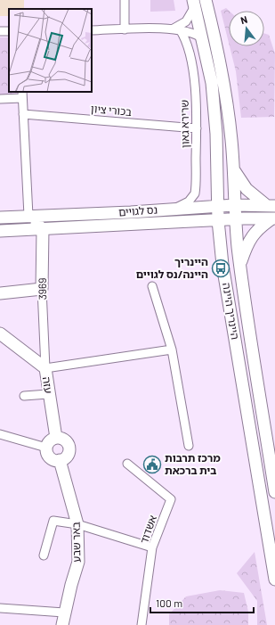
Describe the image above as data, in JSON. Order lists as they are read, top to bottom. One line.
{"streets":{"main road":["נס לגויים","3969","היינריך היינה","עזה","באר שבע"],"street":["בכורי ציון","שרירא גאון","אשדוד"]},"crossings":[["בכורי ציון","שרירא גאון"],["שרירא גאון","נס לגויים"],["נס לגויים","3969"],["נס לגויים","היינריך היינה"],["3969","עזה"],["עזה","באר שבע"]],"places":{"bus stop":["היינריך היינה/נס לגויים"],"public building":["מרכז תרבות בית ברכאת"]},"scale_bar":"100 m","north":"top"}
